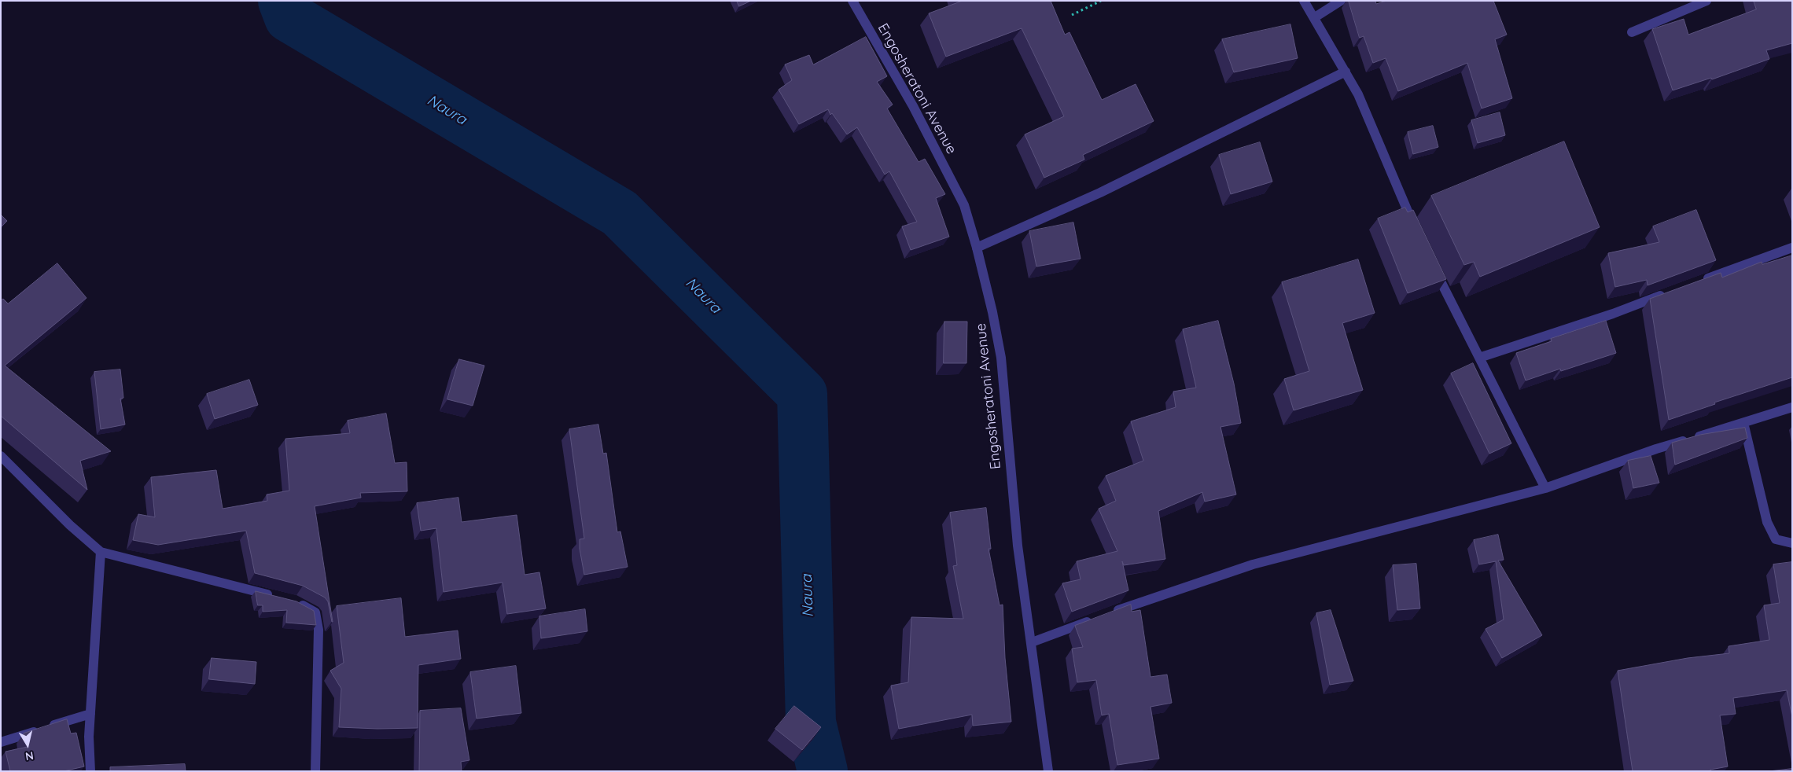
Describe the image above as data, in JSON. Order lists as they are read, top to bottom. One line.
{"streets":{"street":["Engosheratoni Avenue"]},"water":["Naura"],"north":"bottom"}
